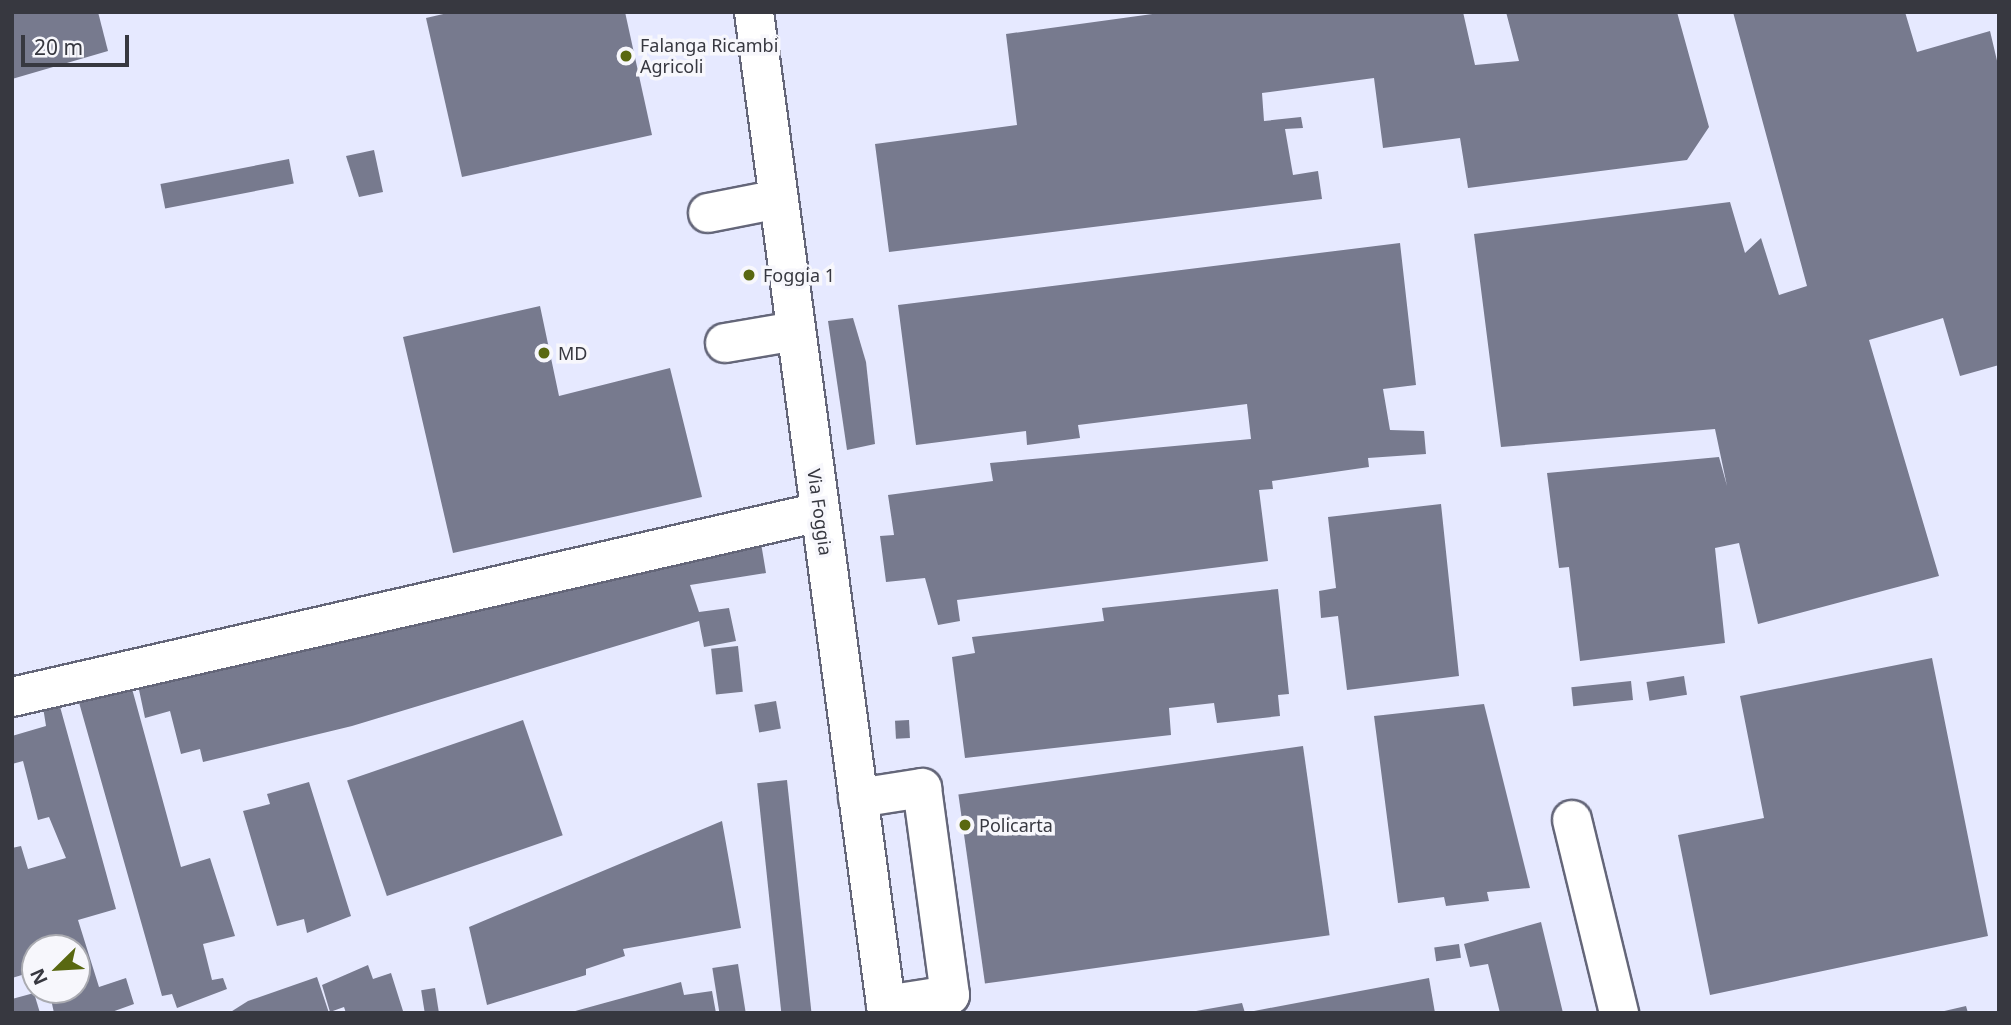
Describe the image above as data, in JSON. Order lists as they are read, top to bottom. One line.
{"streets":{"main road":["Via Foggia"]},"places":["Falanga Ricambi Agricoli","Foggia 1","MD","Policarta"],"scale_bar":"20 m","north":"bottom left"}
